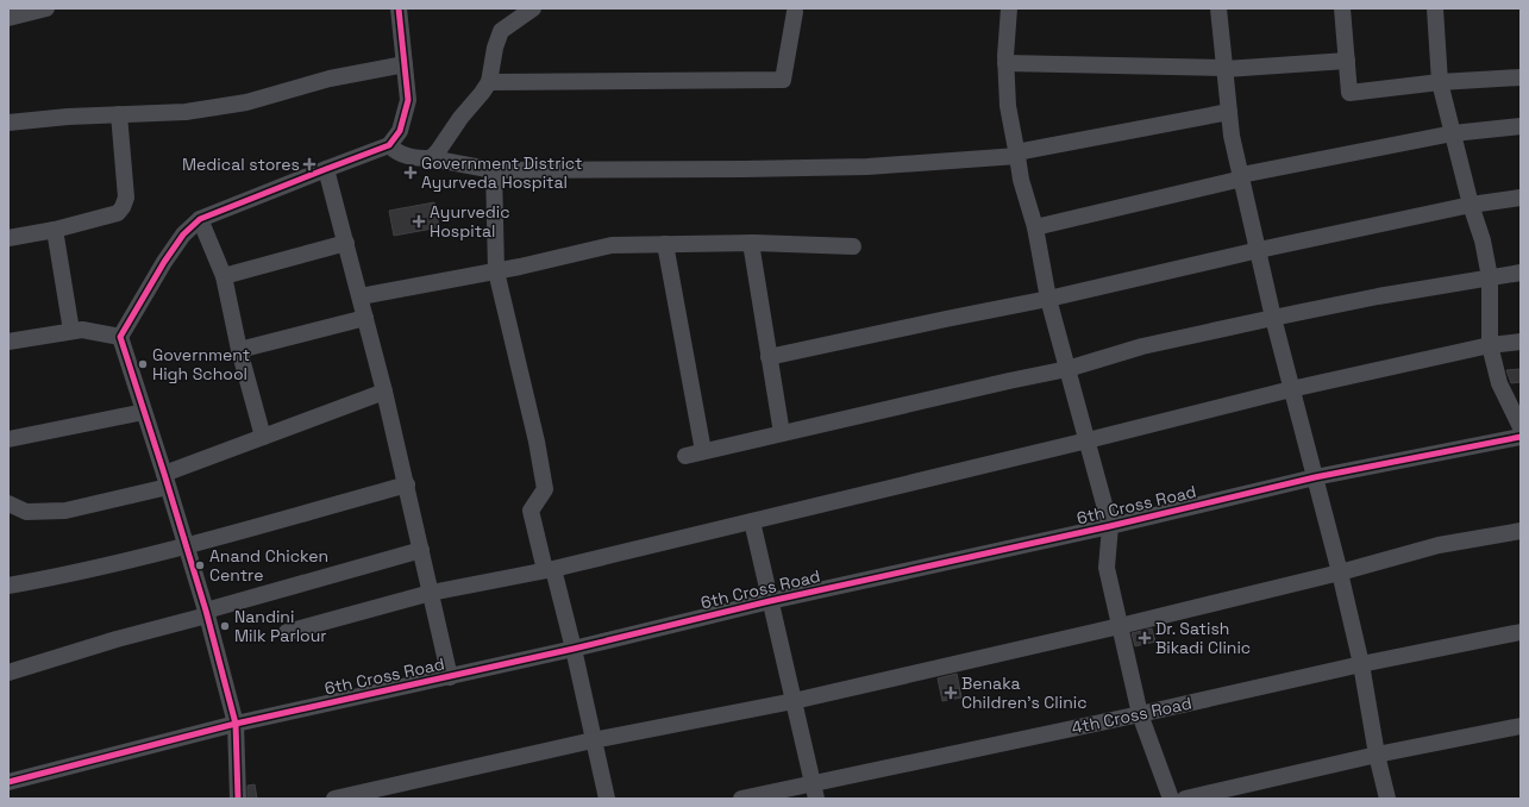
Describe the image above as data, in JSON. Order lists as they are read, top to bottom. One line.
{"streets":{"street":["6th Cross Road","4th Cross Road"]},"places":{"health":["Medical stores","Government District Ayurveda Hospital","Ayurvedic Hospital","Dr. Satish Bikadi Clinic","Benaka Children's Clinic"],"other":["Government High School","Anand Chicken Centre","Nandini Milk Parlour"]}}
